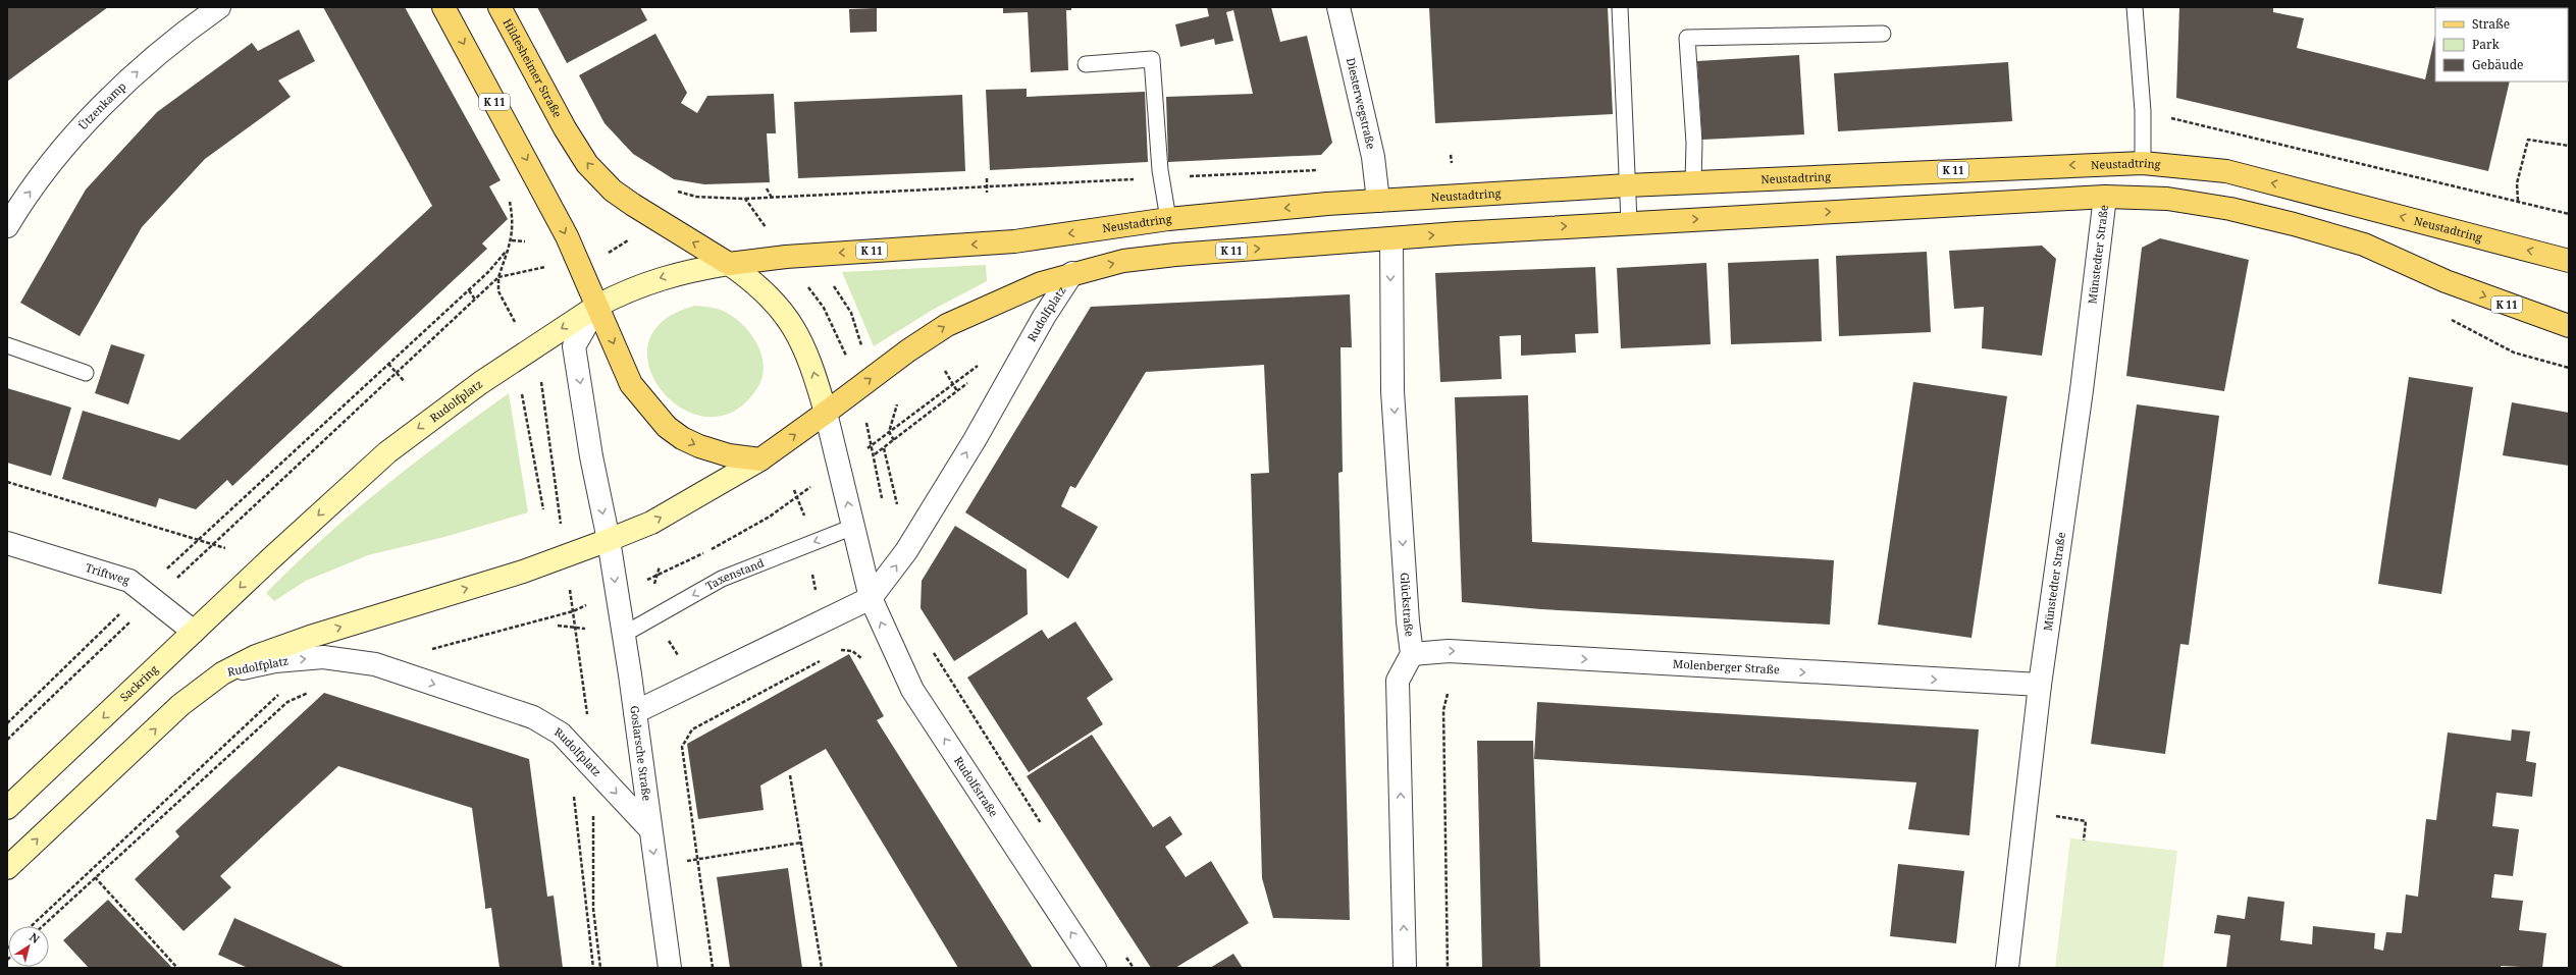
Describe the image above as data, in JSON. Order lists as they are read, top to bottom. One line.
{"streets":{"main road":["Hildesheimer Straße","K 11","Neustadtring","Rudolfplatz","Sackring"],"street":["Diesterwegstraße","Ützenkamp","Münstedter Straße","Triftweg","Glückstraße","Molenberger Straße","Goslarsche Straße","Rudolfstraße"],"lane":["Taxenstand"]},"crossings":[["Hildesheimer Straße","Rudolfplatz"],["K 11","Münstedter Straße"],["K 11","Rudolfplatz"],["K 11","Glückstraße"],["Diesterwegstraße","Neustadtring"],["Neustadtring","Rudolfplatz"],["Münstedter Straße","Molenberger Straße"],["Rudolfplatz","Sackring"],["Rudolfplatz","Goslarsche Straße"],["Rudolfplatz","Rudolfstraße"],["Triftweg","Sackring"],["Taxenstand","Goslarsche Straße"],["Glückstraße","Molenberger Straße"]],"one_way":["Ützenkamp","Taxenstand","Glückstraße","Molenberger Straße","Rudolfstraße"],"legend":["Straße","Park","Gebäude"],"north":"top right"}
